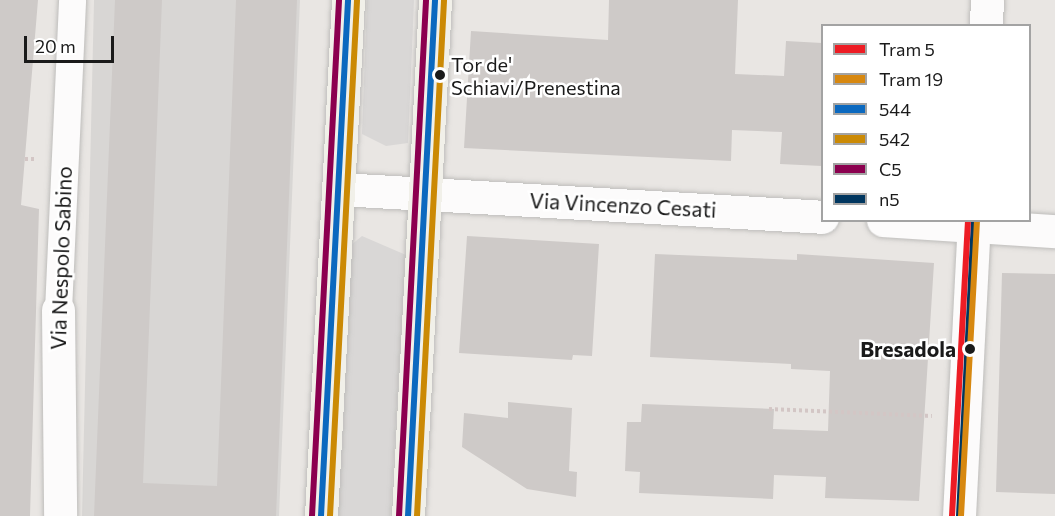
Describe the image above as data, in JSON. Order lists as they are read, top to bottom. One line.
{"streets":{"street":["Via Vincenzo Cesati","Via Nespolo Sabino"]},"places":["Tor de' Schiavi/Prenestina","Bresadola"],"lines":["transit line 544","transit line 542","transit line C5","tram line 5","tram line 19","transit line n5"],"legend":["Tram 5","Tram 19","544","542","C5","n5"],"scale_bar":"20 m"}
